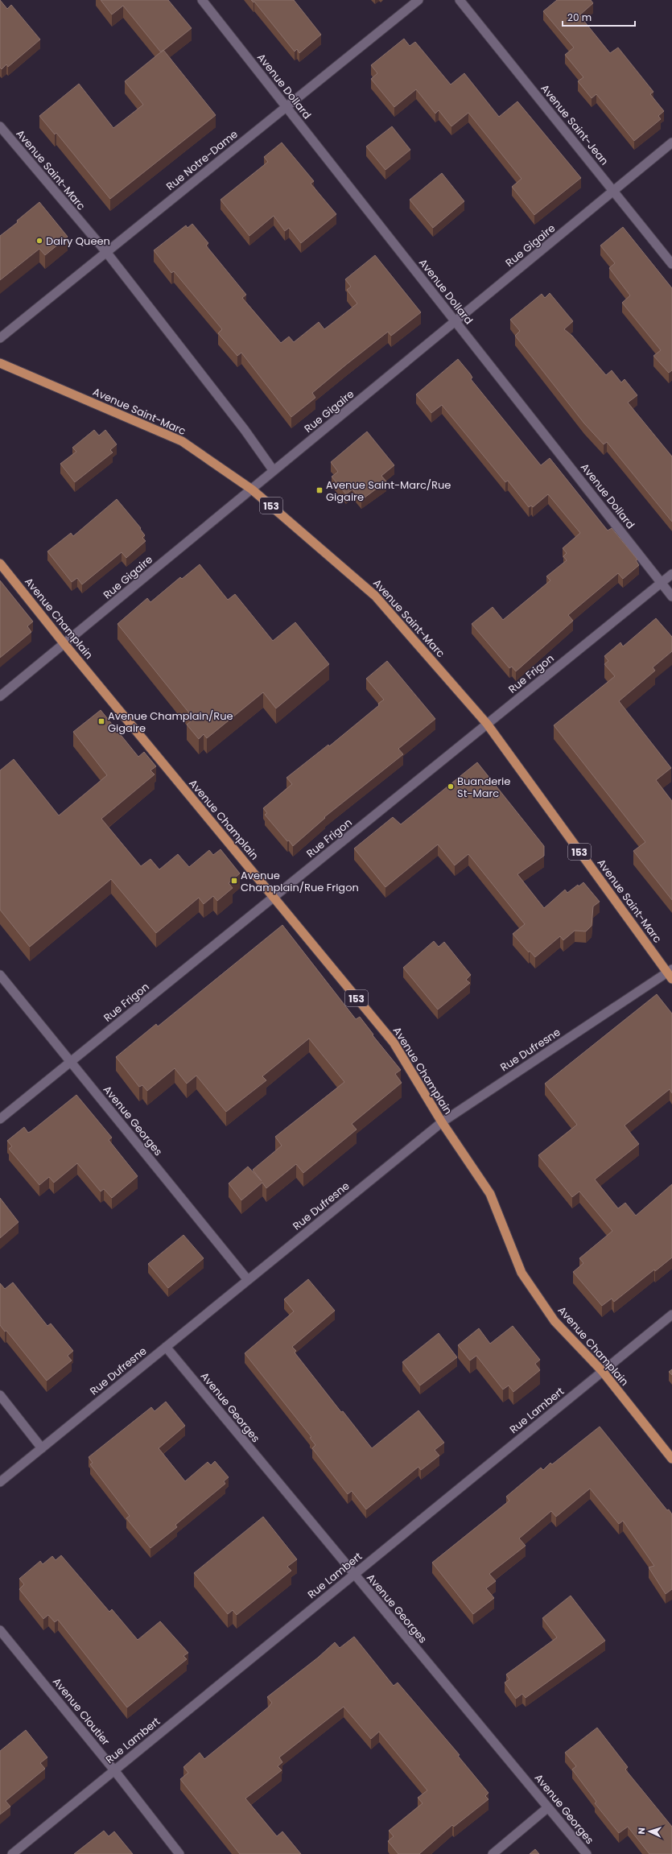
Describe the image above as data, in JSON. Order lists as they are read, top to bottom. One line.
{"streets":{"main road":["Avenue Saint-Marc","153","Avenue Champlain"],"street":["Avenue Dollard","Avenue Saint-Jean","Rue Notre-Dame","Rue Gigaire","Rue Frigon","Rue Dufresne","Avenue Georges","Rue Lambert","Avenue Cloutier"]},"crossings":[["Avenue Dollard","Rue Notre-Dame"],["Avenue Dollard","Rue Gigaire"],["Avenue Dollard","Rue Frigon"],["Avenue Saint-Jean","Rue Gigaire"],["Rue Notre-Dame","Avenue Saint-Marc"],["Avenue Saint-Marc","Rue Gigaire"],["Avenue Saint-Marc","Rue Frigon"],["Avenue Saint-Marc","Rue Dufresne"],["Rue Gigaire","Avenue Champlain"],["Avenue Champlain","Rue Frigon"],["Avenue Champlain","Rue Dufresne"],["Avenue Champlain","Rue Lambert"],["Rue Frigon","Avenue Georges"],["Rue Dufresne","Avenue Georges"],["Avenue Georges","Rue Lambert"],["Rue Lambert","Avenue Cloutier"]],"places":{"other":["Dairy Queen","Buanderie St-Marc"],"transit":["Avenue Saint-Marc/Rue Gigaire","Avenue Champlain/Rue Gigaire","Avenue Champlain/Rue Frigon"]},"scale_bar":"20 m","north":"left"}
